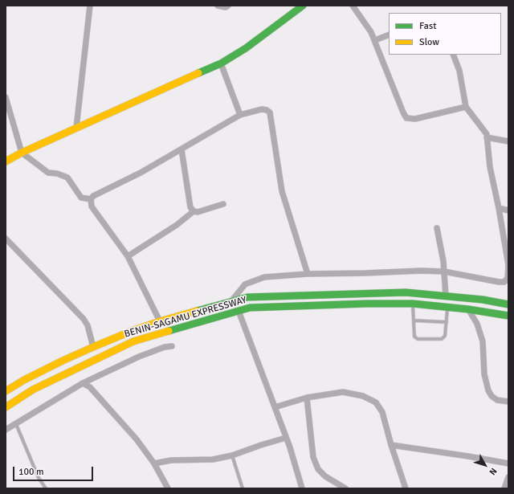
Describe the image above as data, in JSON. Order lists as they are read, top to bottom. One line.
{"streets":{"main road":["BENIN-SAGAMU EXPRESSWAY"]},"legend":["Fast","Slow"],"scale_bar":"100 m","north":"bottom right"}
